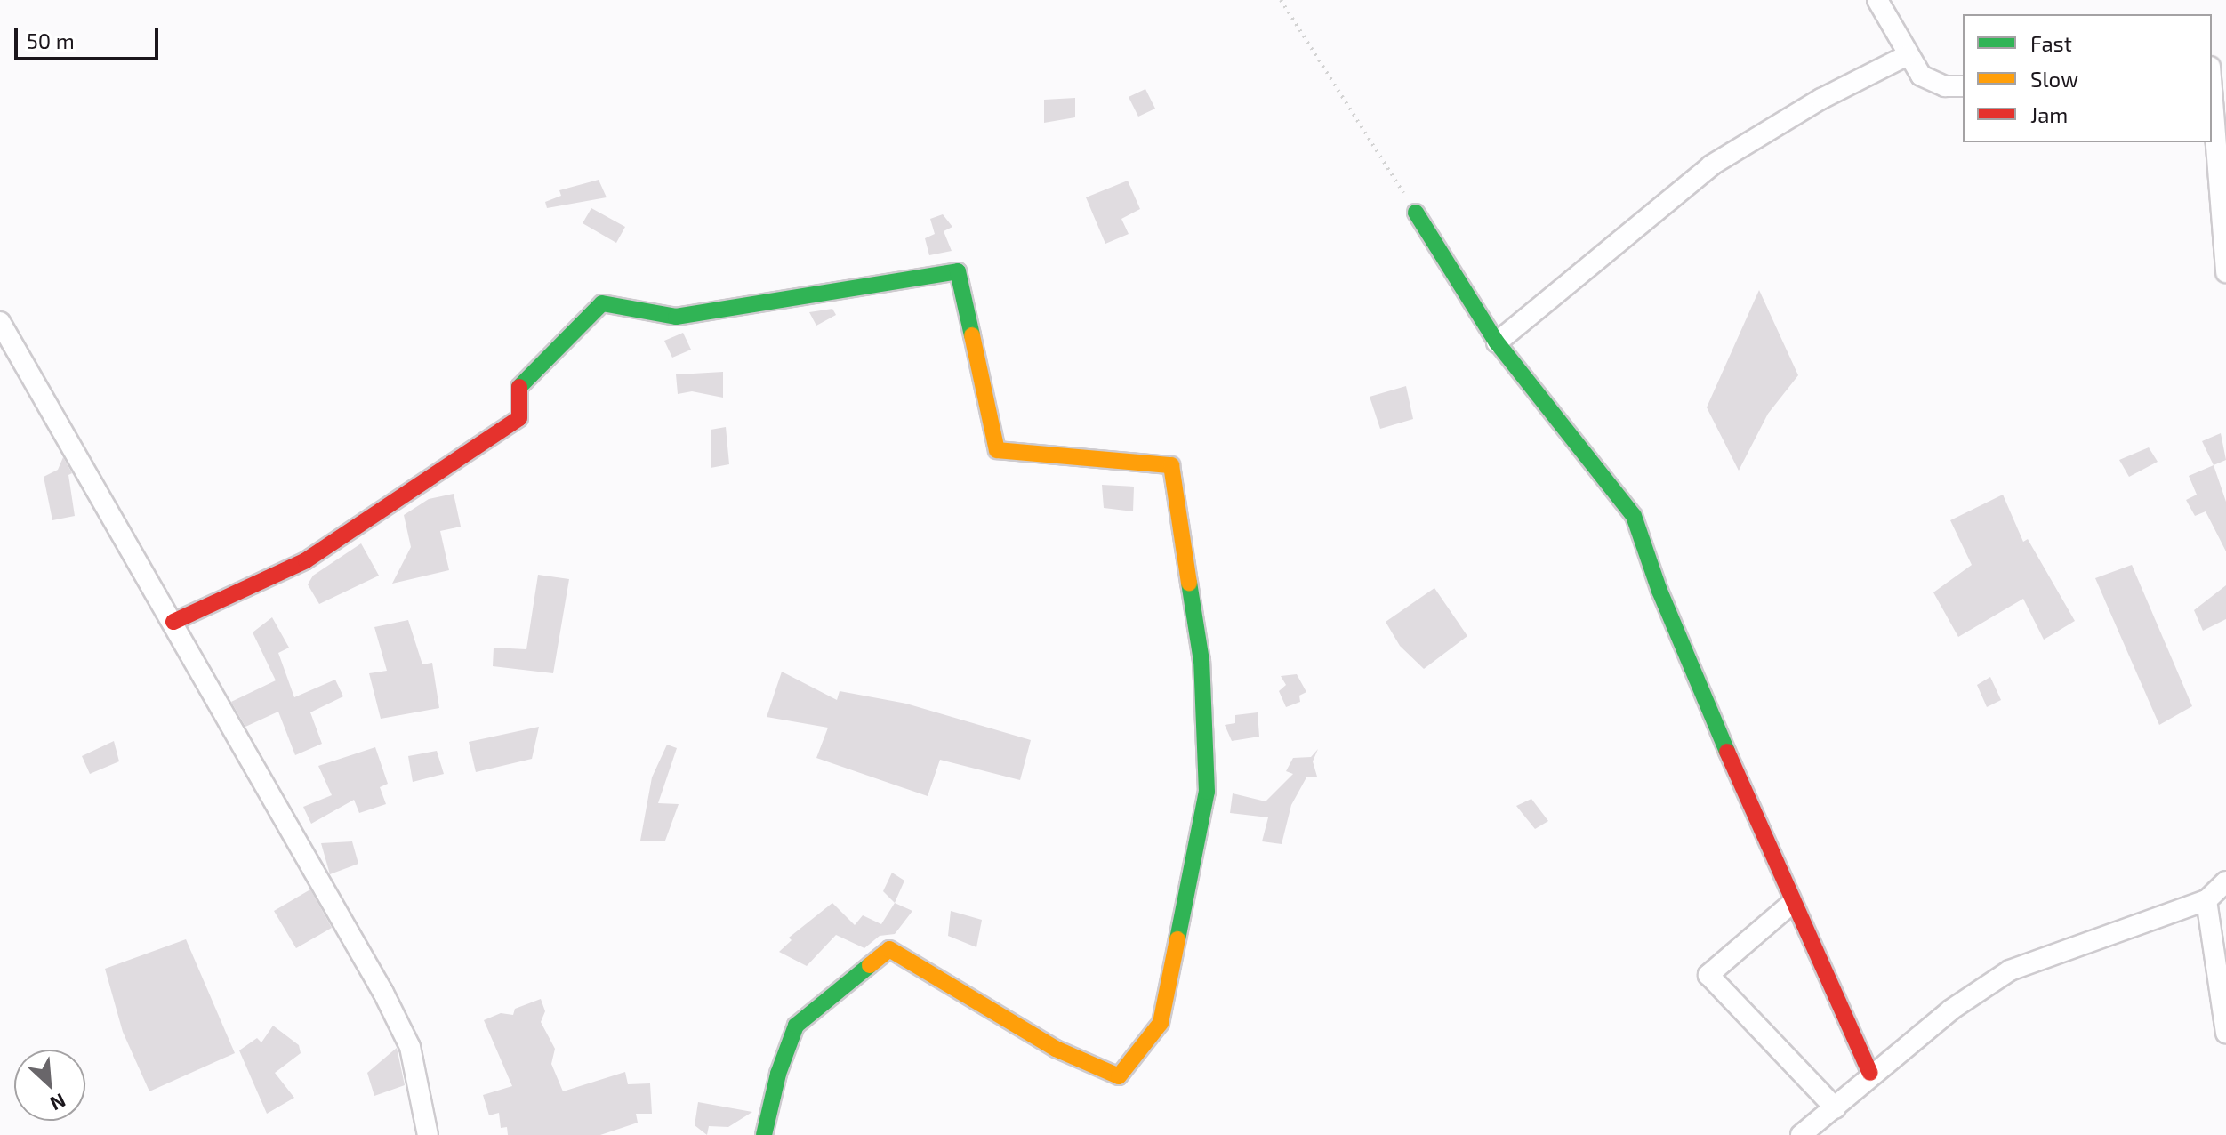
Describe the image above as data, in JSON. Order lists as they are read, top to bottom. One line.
{"legend":["Fast","Slow","Jam"],"scale_bar":"50 m","north":"bottom right"}
